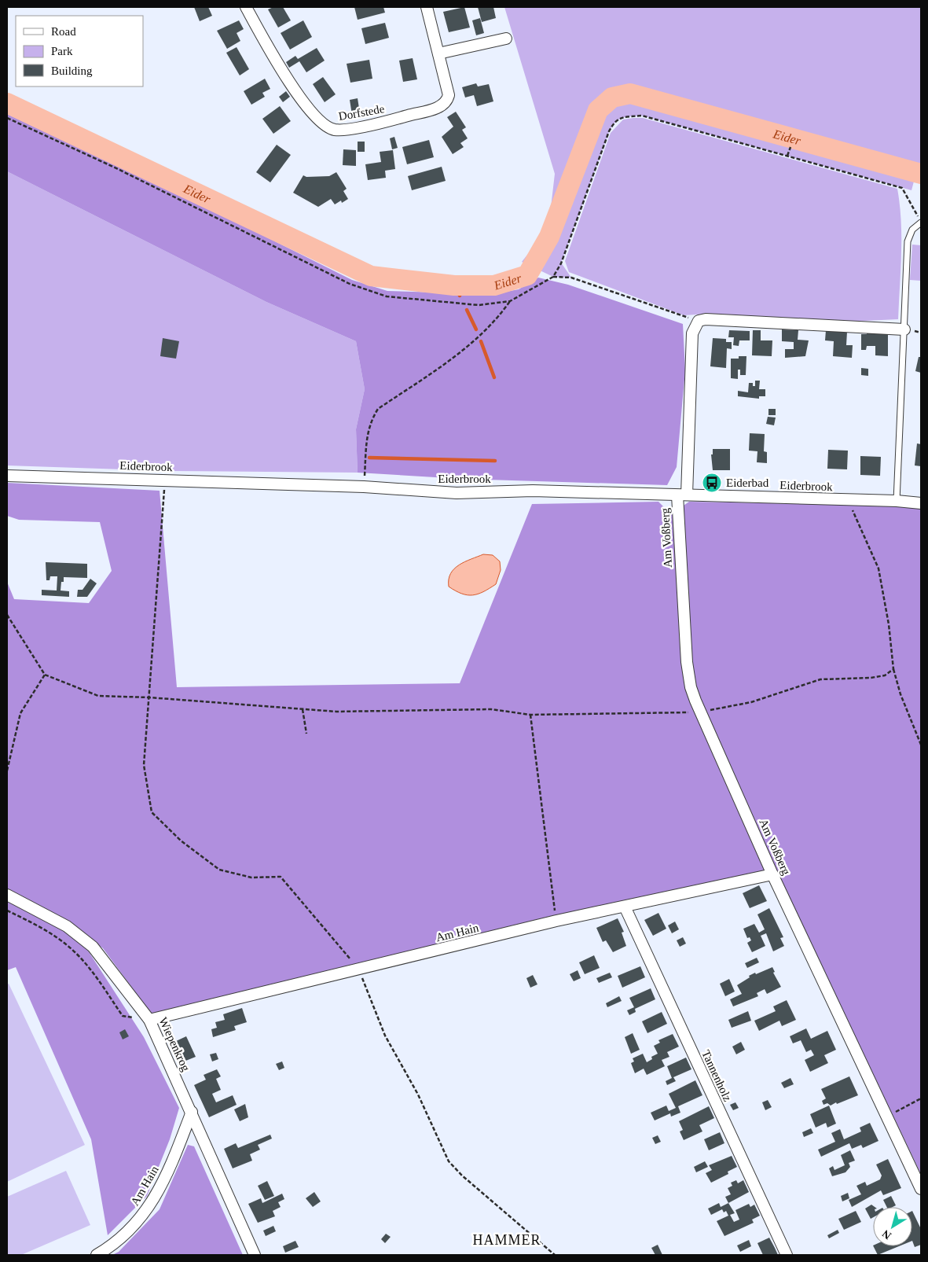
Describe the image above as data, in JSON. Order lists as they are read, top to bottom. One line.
{"streets":{"street":["Dorfstede","Eiderbrook","Am Voßberg","Am Hain","Wiepenkrog","Tannenholz"]},"crossings":[["Eiderbrook","Am Voßberg"],["Am Voßberg","Am Hain"],["Am Hain","Wiepenkrog"],["Am Hain","Tannenholz"]],"districts":["HAMMER"],"water":["Eider"],"places":{"bus stop":["Eiderbad"]},"legend":["Road","Park","Building"],"north":"bottom left"}
